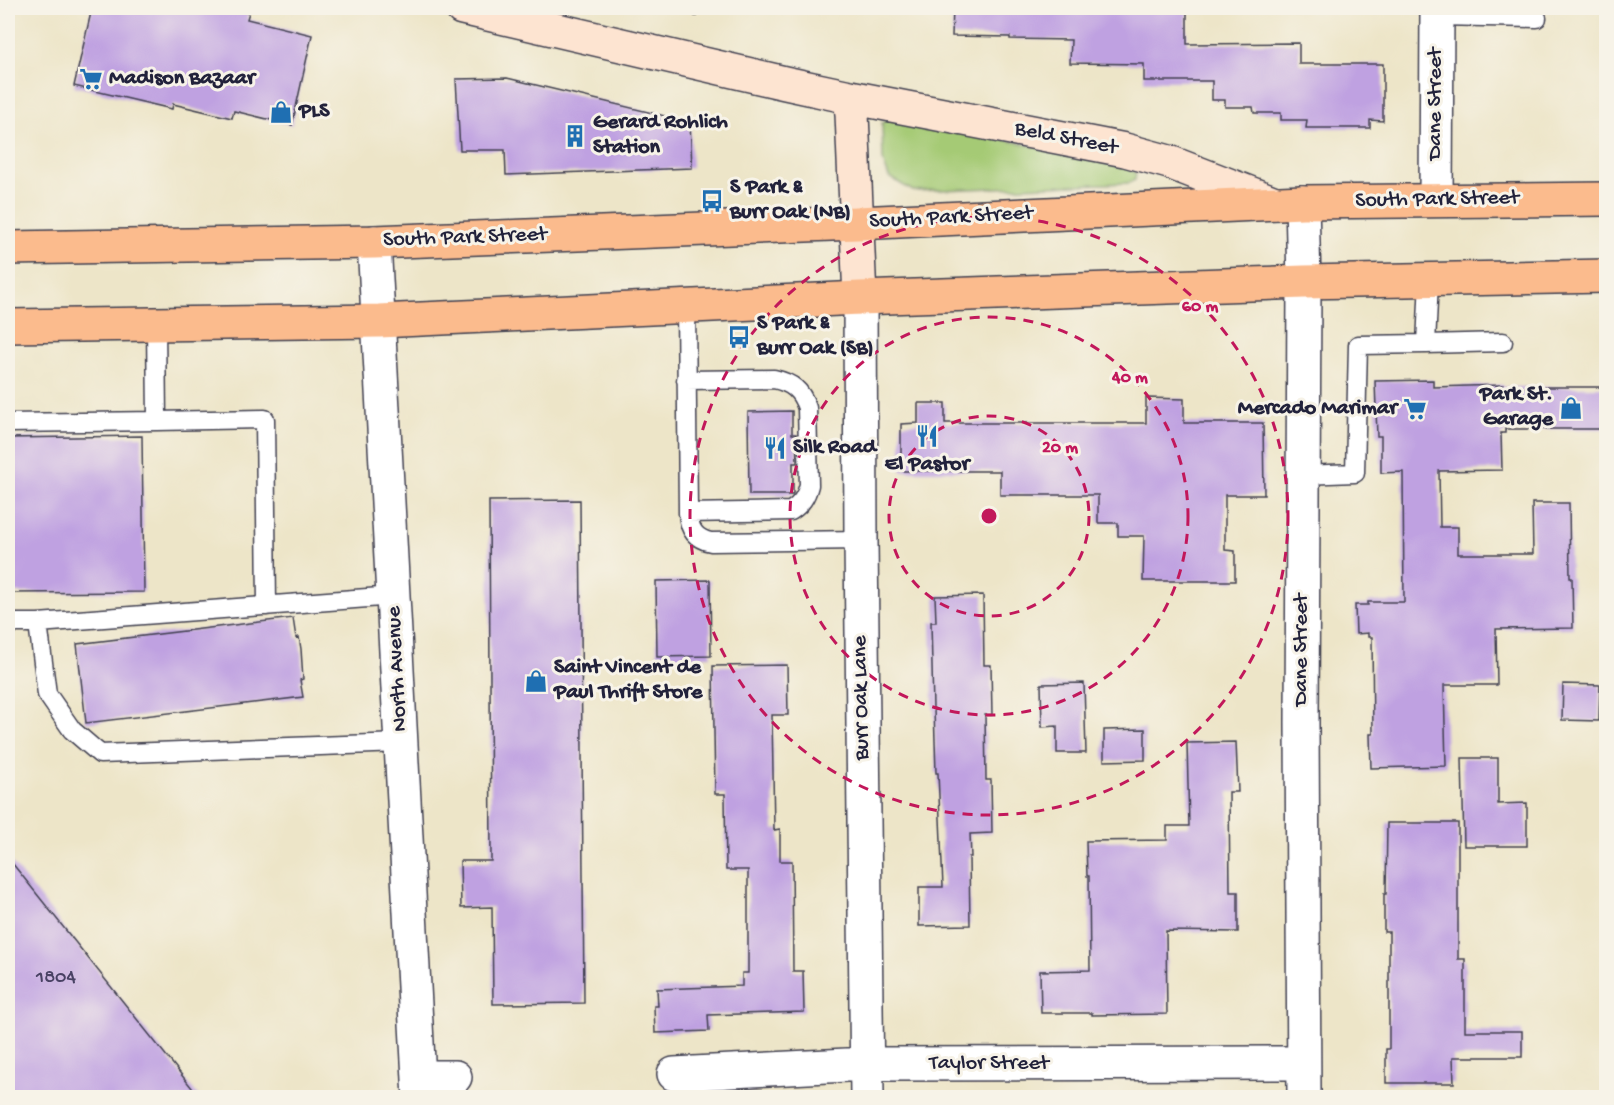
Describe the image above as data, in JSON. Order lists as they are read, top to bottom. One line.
{"streets":{"main road":["South Park Street"],"street":["Dane Street","Beld Street","North Avenue","Burr Oak Lane","Taylor Street"]},"crossings":[["Dane Street","Beld Street"],["Dane Street","South Park Street"],["Dane Street","Taylor Street"],["Beld Street","South Park Street"],["South Park Street","North Avenue"],["Burr Oak Lane","Taylor Street"]],"places":{"supermarket":["Madison Bazaar","Mercado Marimar"],"shop":["PLS","Park St. Garage","Saint Vincent de Paul Thrift Store"],"building":["Gerard Rohlich Station"],"bus stop":["S Park & Burr Oak (NB)","S Park & Burr Oak (SB)"],"restaurant":["El Pastor","Silk Road"]},"house_numbers":["1804"],"rings":["60 m","40 m","20 m"]}
